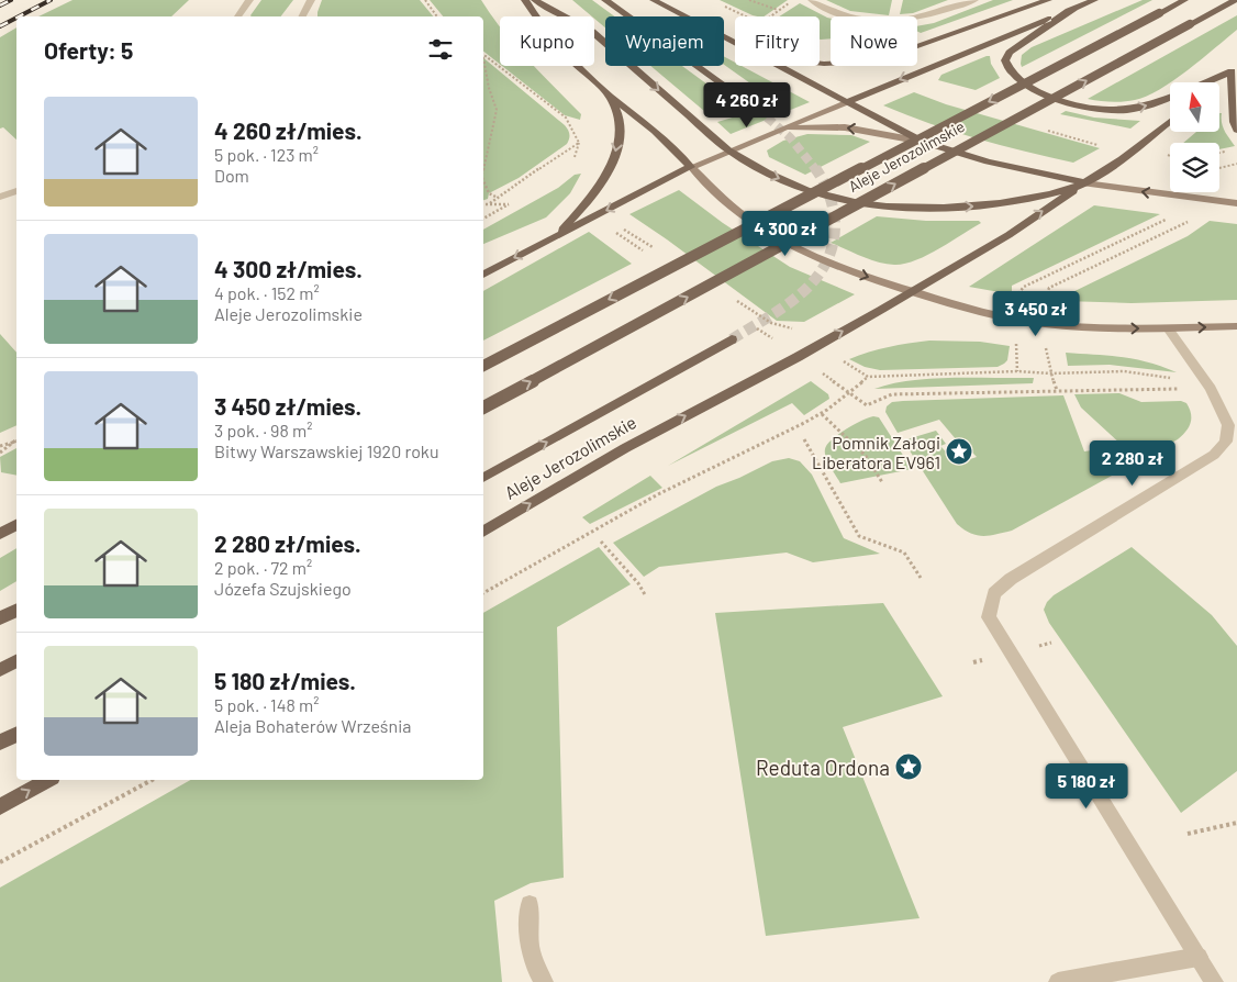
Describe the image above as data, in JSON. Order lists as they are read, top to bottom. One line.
{"streets":{"main road":["Aleje Jerozolimskie"]},"places":{"place":["Pomnik Załogi Liberatora EV961","Reduta Ordona"]},"north":"top","page":{"chip":["Kupno","Wynajem","Filtry","Nowe"],"heading":"Oferty: 5","price":["4 260 zł","4 300 zł","3 450 zł","2 280 zł","5 180 zł"],"list":[{"name":"4 260 zł/mies.","note":"5 pok. · 123 m² · Dom"},{"name":"4 300 zł/mies.","note":"4 pok. · 152 m² · Aleje Jerozolimskie"},{"name":"3 450 zł/mies.","note":"3 pok. · 98 m² · Bitwy Warszawskiej 1920 roku"},{"name":"2 280 zł/mies.","note":"2 pok. · 72 m² · Józefa Szujskiego"},{"name":"5 180 zł/mies.","note":"5 pok. · 148 m² · Aleja Bohaterów Września"}]}}
